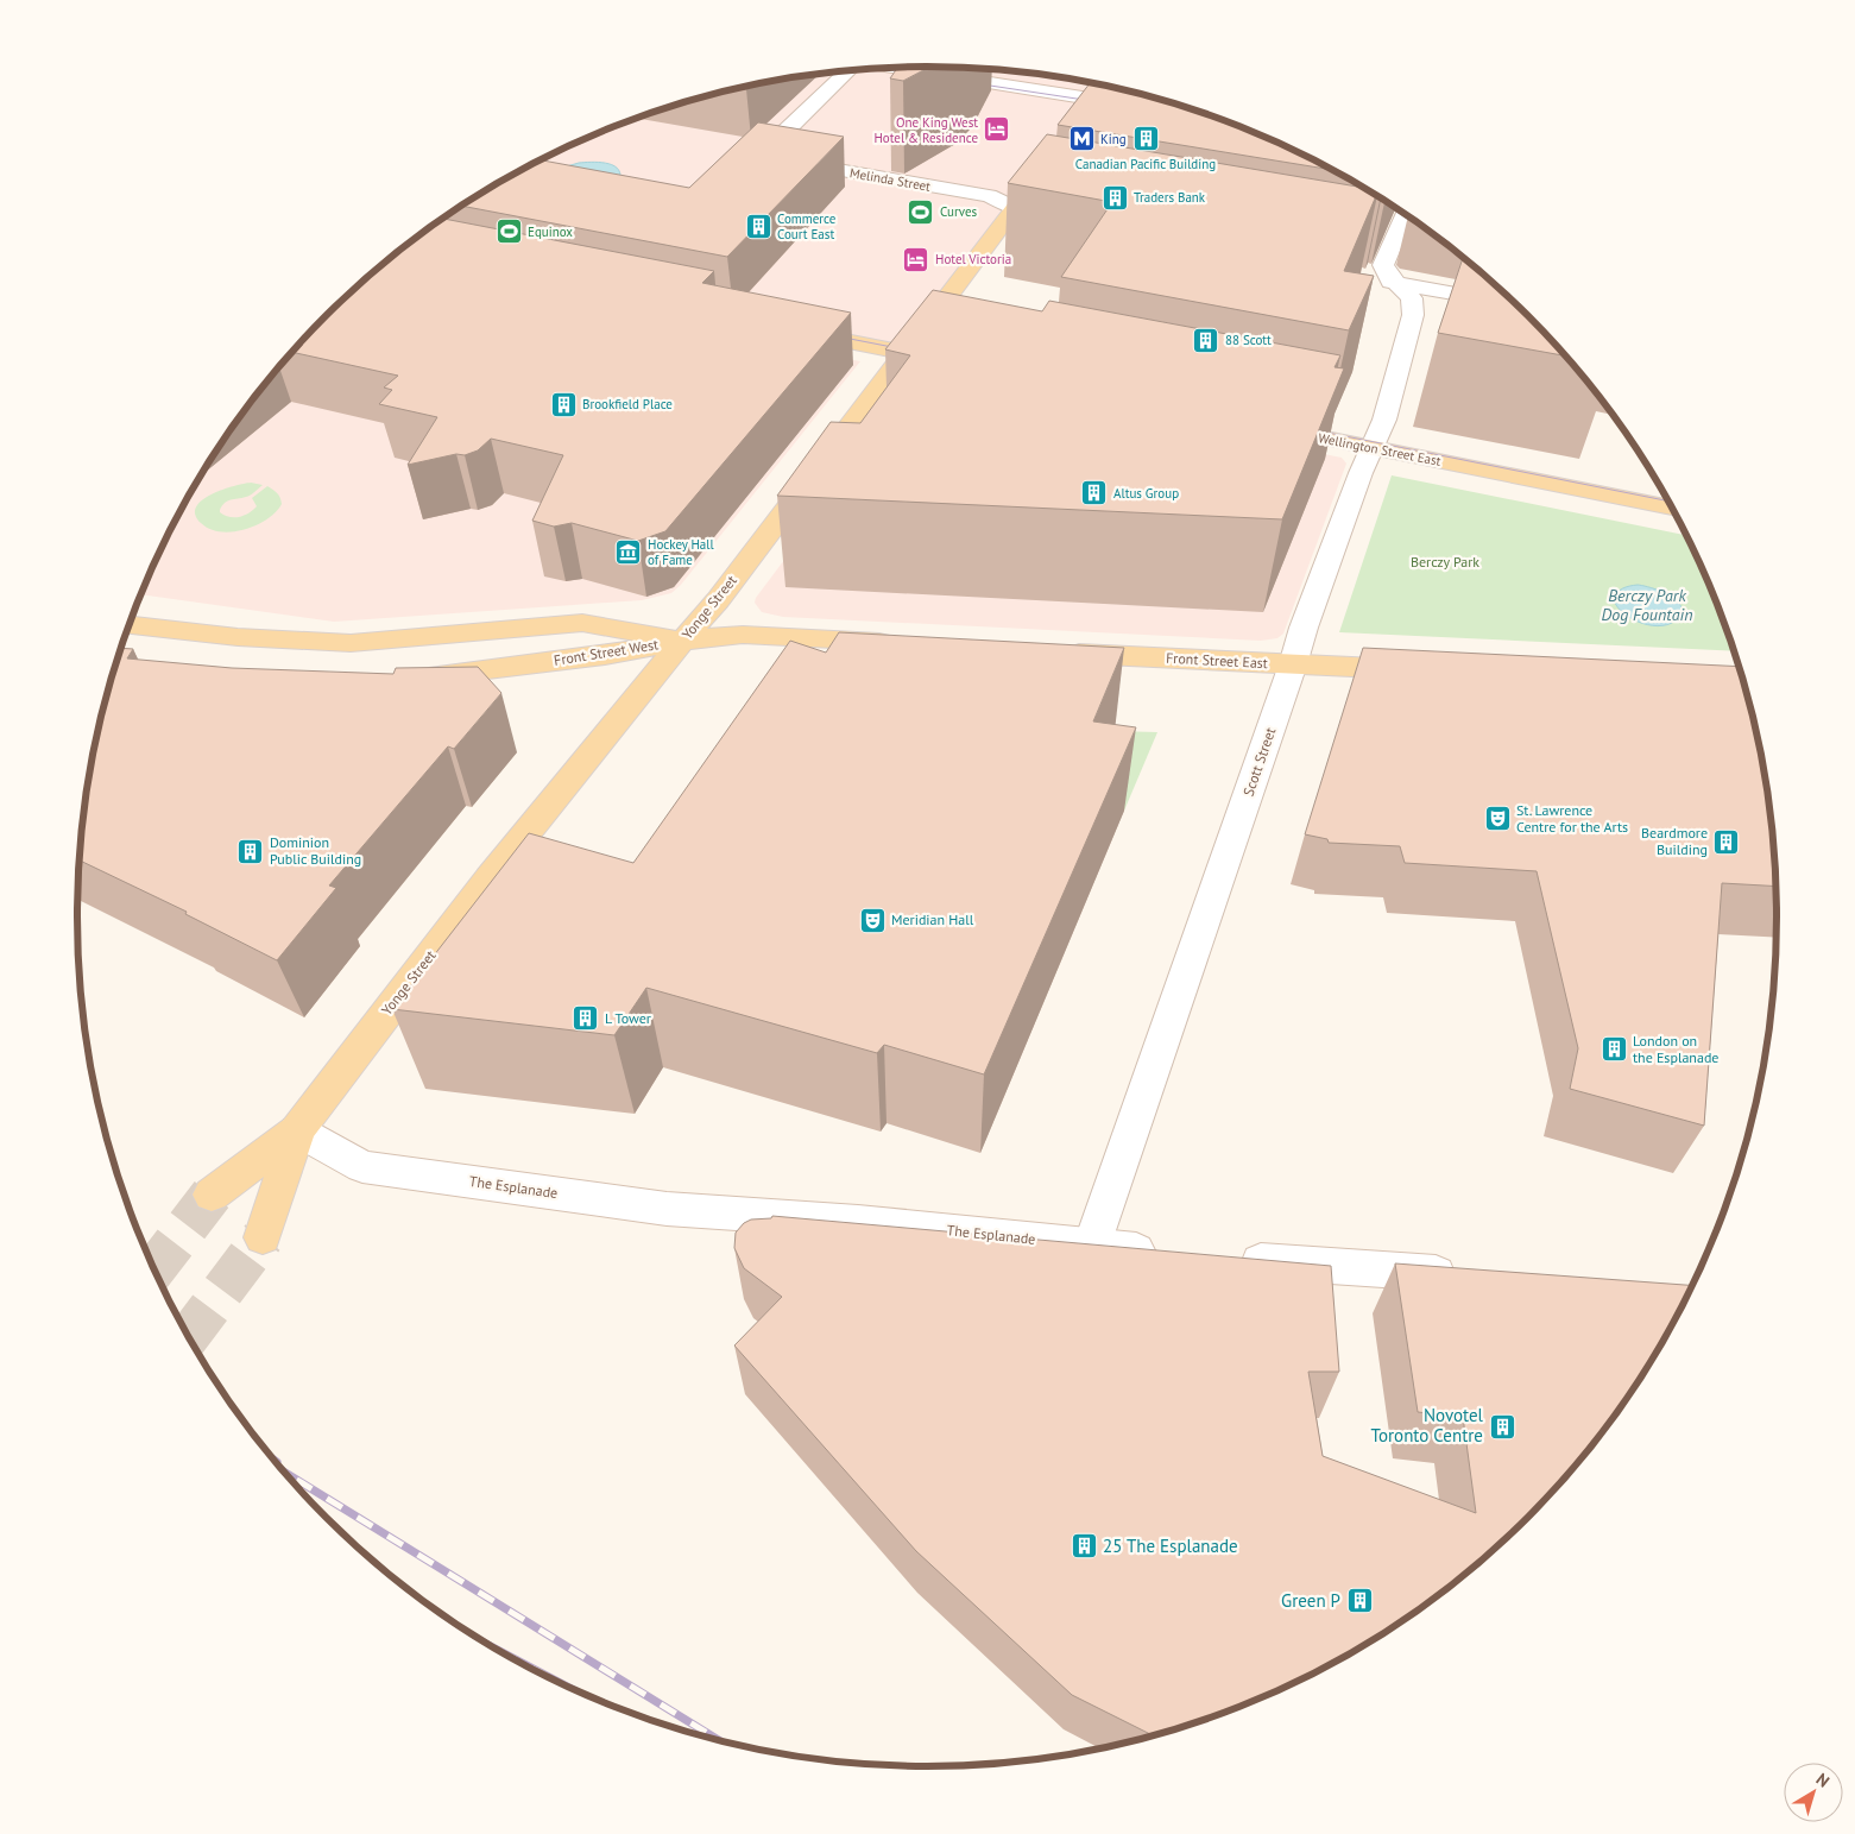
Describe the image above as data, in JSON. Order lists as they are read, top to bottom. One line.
{"streets":{"main road":["Wellington Street East","Yonge Street","Front Street West","Front Street East"],"street":["Melinda Street","Scott Street","The Esplanade"]},"crossings":[["Melinda Street","Yonge Street"],["Wellington Street East","Scott Street"],["Yonge Street","Front Street West"],["Yonge Street","The Esplanade"],["Front Street East","Scott Street"],["Scott Street","The Esplanade"]],"water":["Berczy Park Dog Fountain"],"parks":["Berczy Park"],"places":{"hotel":["One King West Hotel & Residence","Hotel Victoria"],"metro station":["King"],"building":["Canadian Pacific Building","Traders Bank","Commerce Court East","88 Scott","Brookfield Place","Altus Group","Beardmore Building","Dominion Public Building","L Tower","London on the Esplanade","Novotel Toronto Centre","25 The Esplanade","Green P"],"sports":["Curves","Equinox"],"museum":["Hockey Hall of Fame"],"theatre":["St. Lawrence Centre for the Arts","Meridian Hall"]},"north":"top right"}
